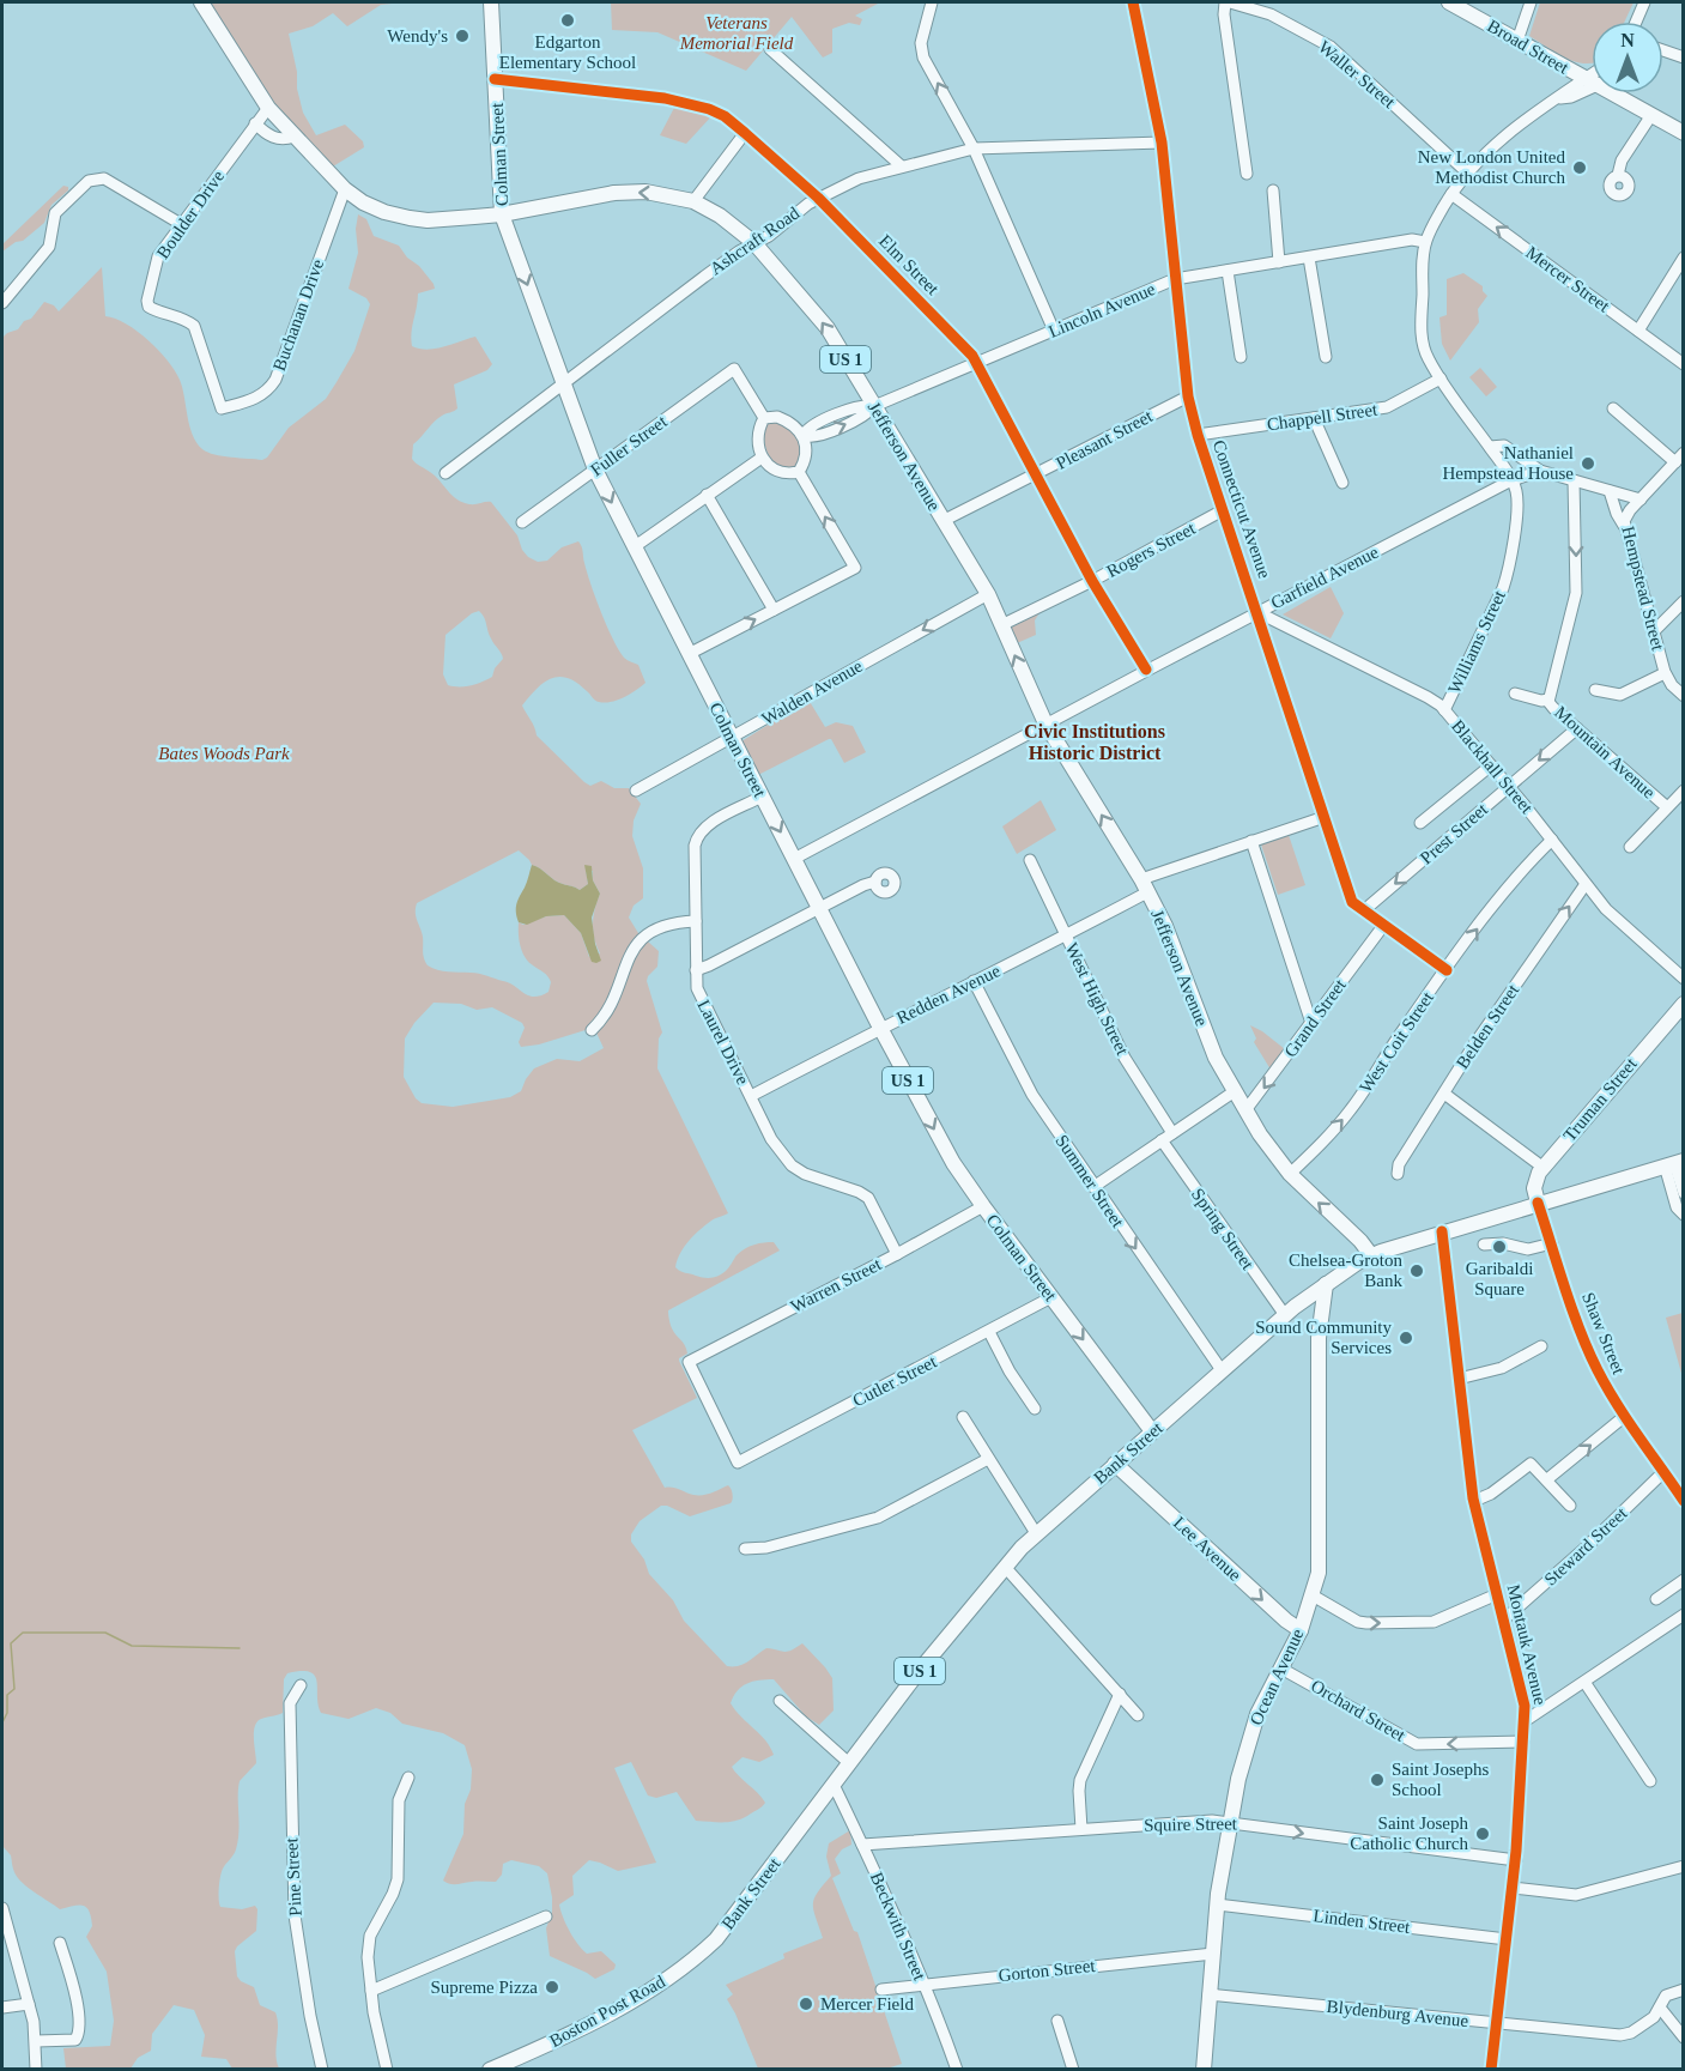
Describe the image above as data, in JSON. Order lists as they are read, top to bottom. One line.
{"streets":{"main road":["Broad Street","Colman Street","US 1","Jefferson Avenue","Truman Street","Bank Street","Lee Avenue","Ocean Avenue","Boston Post Road"],"street":["Waller Street","Boulder Drive","Ashcraft Road","Elm Street","Mercer Street","Lincoln Avenue","Buchanan Drive","Chappell Street","Pleasant Street","Fuller Street","Connecticut Avenue","Rogers Street","Garfield Avenue","Hempstead Street","Williams Street","Walden Avenue","Mountain Avenue","Blackhall Street","Prest Street","Redden Avenue","West High Street","Grand Street","Belden Street","Laurel Drive","West Coit Street","Summer Street","Spring Street","Warren Street","Shaw Street","Cutler Street","Steward Street","Montauk Avenue","Orchard Street","Squire Street","Pine Street","Linden Street","Beckwith Street","Gorton Street","Blydenburg Avenue"]},"crossings":[["Broad Street","Williams Street"],["Waller Street","Williams Street"],["Colman Street","Ashcraft Road"],["Colman Street","Elm Street"],["Colman Street","Fuller Street"],["Colman Street","Jefferson Avenue"],["Colman Street","Garfield Avenue"],["Colman Street","Walden Avenue"],["Colman Street","Redden Avenue"],["Colman Street","Laurel Drive"],["Colman Street","Warren Street"],["Colman Street","Cutler Street"],["Colman Street","Bank Street"],["Boulder Drive","Buchanan Drive"],["Boulder Drive","Jefferson Avenue"],["Ashcraft Road","Elm Street"],["Ashcraft Road","Jefferson Avenue"],["Ashcraft Road","Connecticut Avenue"],["Elm Street","Lincoln Avenue"],["Elm Street","Pleasant Street"],["Elm Street","Rogers Street"],["Elm Street","Garfield Avenue"],["Mercer Street","Williams Street"],["Lincoln Avenue","Fuller Street"],["Lincoln Avenue","Jefferson Avenue"],["Lincoln Avenue","Connecticut Avenue"],["Lincoln Avenue","Williams Street"],["Buchanan Drive","Jefferson Avenue"],["Chappell Street","Connecticut Avenue"],["Chappell Street","Williams Street"],["Pleasant Street","Jefferson Avenue"],["Pleasant Street","Connecticut Avenue"],["Jefferson Avenue","Rogers Street"],["Jefferson Avenue","Garfield Avenue"],["Jefferson Avenue","Walden Avenue"],["Jefferson Avenue","Redden Avenue"],["Jefferson Avenue","Grand Street"],["Jefferson Avenue","West Coit Street"],["Jefferson Avenue","Bank Street"],["Connecticut Avenue","Rogers Street"],["Connecticut Avenue","Garfield Avenue"],["Connecticut Avenue","Blackhall Street"],["Connecticut Avenue","Prest Street"],["Connecticut Avenue","Redden Avenue"],["Connecticut Avenue","Grand Street"],["Connecticut Avenue","West Coit Street"],["Garfield Avenue","Williams Street"],["Garfield Avenue","Blackhall Street"],["Williams Street","Blackhall Street"],["Mountain Avenue","Prest Street"],["Blackhall Street","Prest Street"],["Blackhall Street","Belden Street"],["Blackhall Street","West Coit Street"],["Redden Avenue","West High Street"],["Redden Avenue","Laurel Drive"],["Redden Avenue","Summer Street"],["Laurel Drive","Warren Street"],["Summer Street","Bank Street"],["Spring Street","Bank Street"],["Warren Street","Cutler Street"],["Shaw Street","Bank Street"],["Shaw Street","Steward Street"],["Bank Street","Lee Avenue"],["Bank Street","Montauk Avenue"],["Bank Street","Ocean Avenue"],["Bank Street","Beckwith Street"],["Bank Street","Boston Post Road"],["Steward Street","Montauk Avenue"],["Lee Avenue","Ocean Avenue"],["Montauk Avenue","Orchard Street"],["Montauk Avenue","Squire Street"],["Montauk Avenue","Linden Street"],["Montauk Avenue","Blydenburg Avenue"],["Ocean Avenue","Orchard Street"],["Ocean Avenue","Squire Street"],["Ocean Avenue","Linden Street"],["Ocean Avenue","Gorton Street"],["Ocean Avenue","Blydenburg Avenue"],["Squire Street","Beckwith Street"],["Beckwith Street","Gorton Street"]],"one_way":["Colman Street","Mercer Street","Jefferson Avenue","Mountain Avenue","Grand Street","Belden Street","West Coit Street","Summer Street","Lee Avenue","Orchard Street","Squire Street"],"districts":["Civic Institutions Historic District"],"parks":["Veterans Memorial Field","Bates Woods Park"],"places":["Edgarton Elementary School","Wendy's","New London United Methodist Church","Nathaniel Hempstead House","Garibaldi Square","Chelsea-Groton Bank","Sound Community Services","Saint Josephs School","Saint Joseph Catholic Church","Supreme Pizza","Mercer Field"],"north":"top"}
